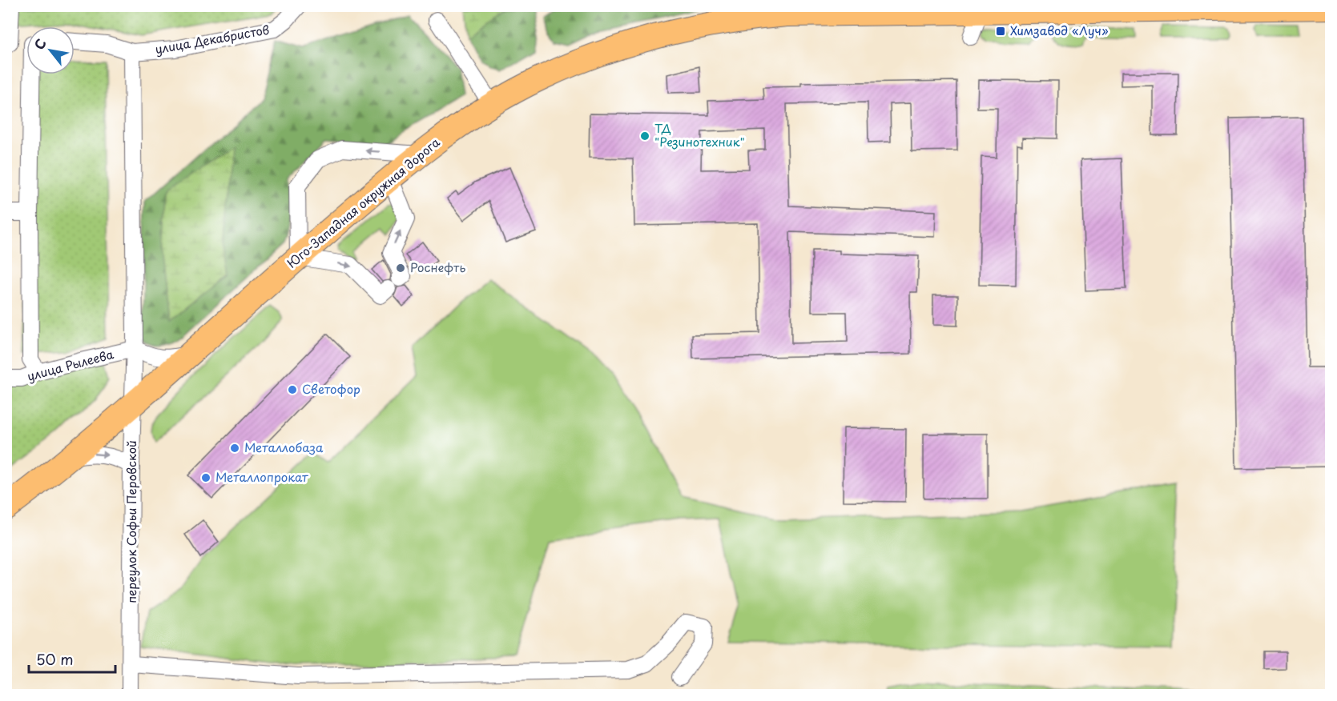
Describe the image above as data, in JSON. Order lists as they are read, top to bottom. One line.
{"streets":{"highway":["Юго-Западная окружная дорога"],"street":["улица Декабристов","улица Рылеева","переулок Софьи Перовской"]},"crossings":[["улица Декабристов","переулок Софьи Перовской"],["Юго-Западная окружная дорога","переулок Софьи Перовской"],["улица Рылеева","переулок Софьи Перовской"]],"places":{"transit":["Химзавод «Луч»"],"other":["ТД \"Резинотехник\"","Роснефть","Светофор","Металлобаза","Металлопрокат"]},"scale_bar":"50 m","north":"top left"}
